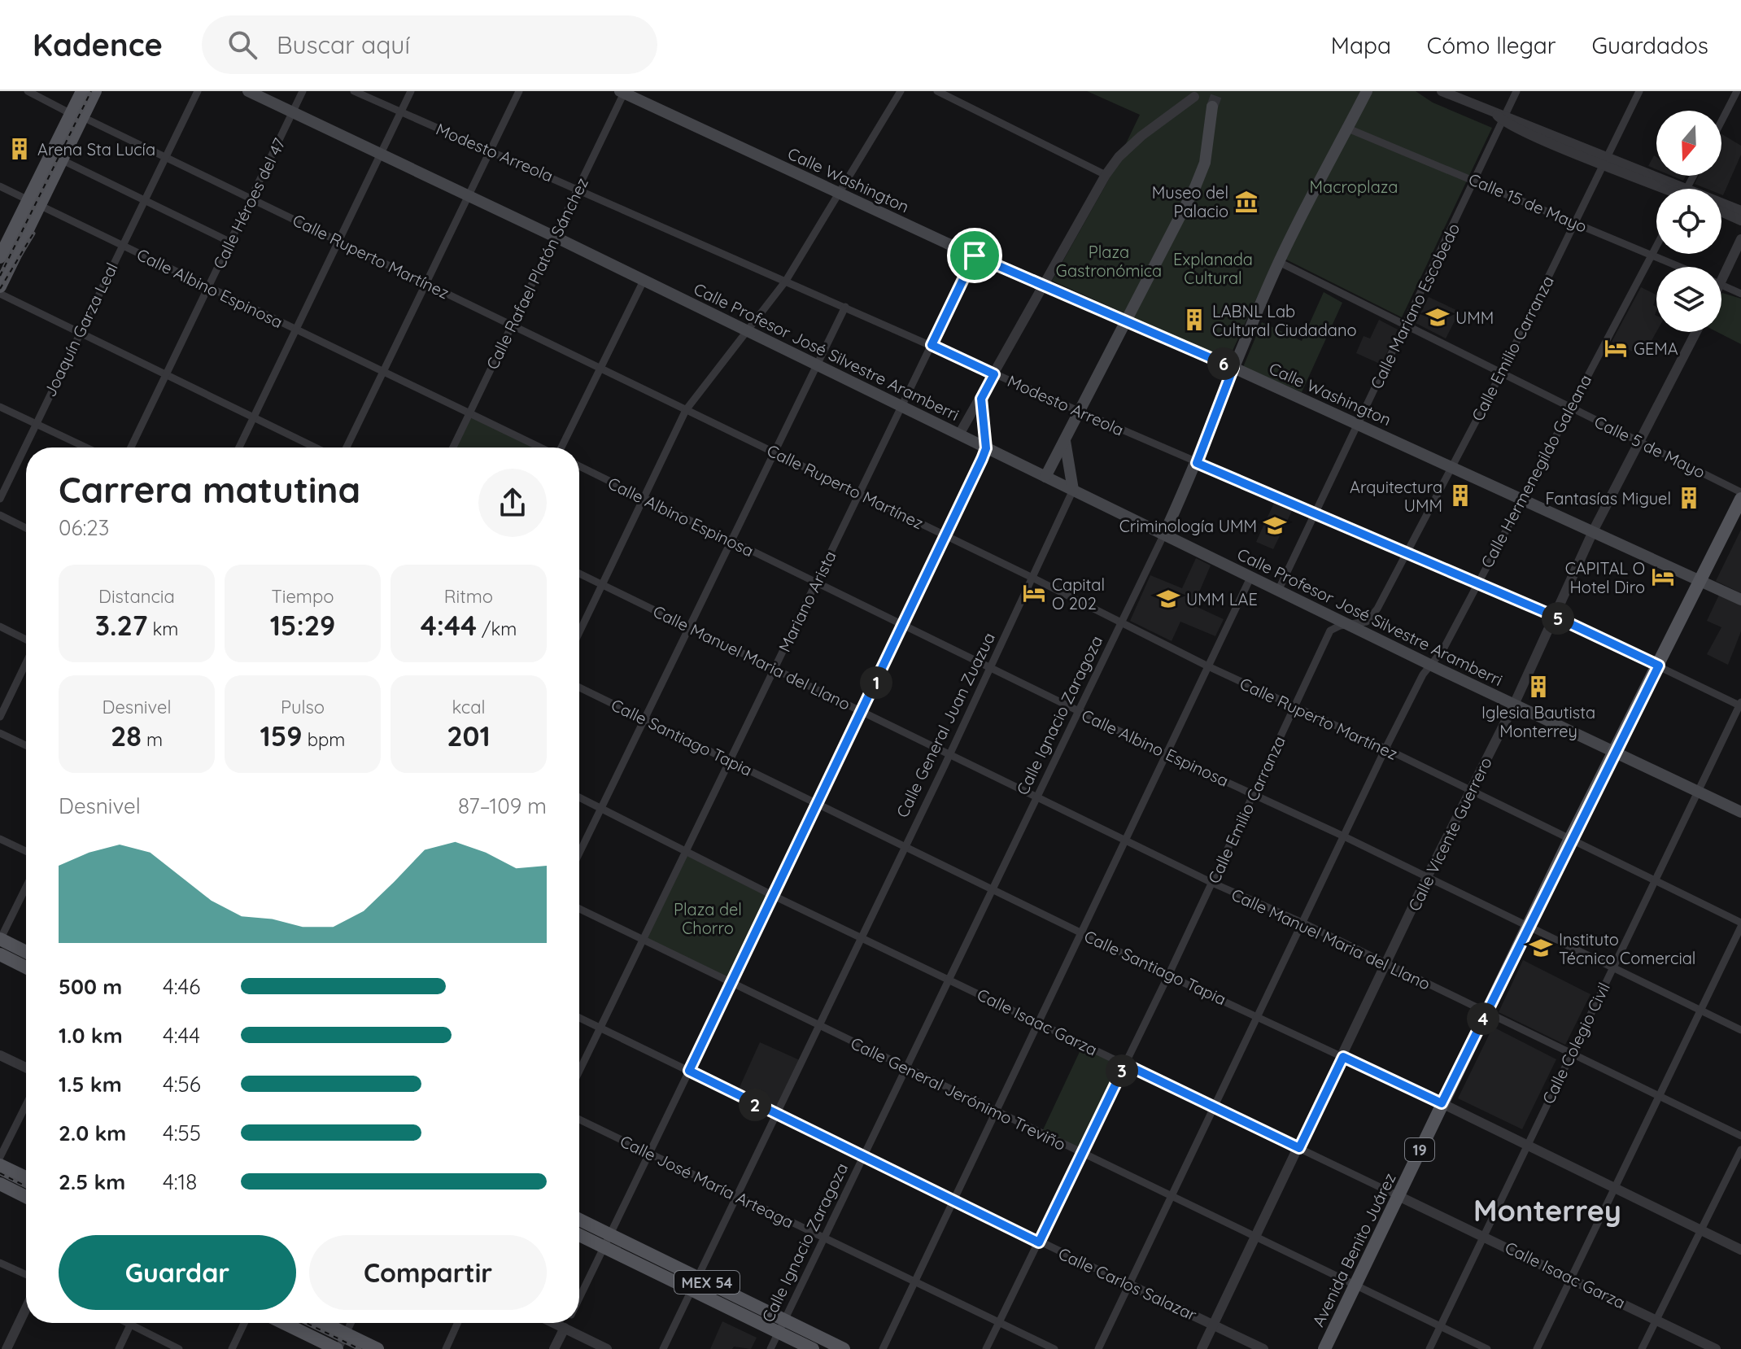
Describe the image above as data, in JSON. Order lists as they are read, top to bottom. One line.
{"streets":{"main road":["Calle Washington","Calle Profesor José Silvestre Aramberri","Calle Ignacio Zaragoza","19","Avenida Benito Juárez","MEX 54"],"street":["Modesto Arreola","Calle 15 de Mayo","Calle Héroes del 47","Calle Ruperto Martínez","Calle Rafael Platón Sánchez","Calle Albino Espinosa","Calle Mariano Escobedo","Joaquín Garza Leal","Calle Emilio Carranza","Calle 5 de Mayo","Calle Hermenegildo Galeana","Mariano Arista","Calle Manuel Maria del Llano","Calle General Juan Zuazua","Calle Santiago Tapia","Calle Vicente Guerrero","Calle Isaac Garza","Calle Colegio Civil","Calle General Jerónimo Treviño","Calle José María Arteaga","Calle Carlos Salazar"]},"crossings":[["Modesto Arreola","Calle Rafael Platón Sánchez"],["Modesto Arreola","Calle Mariano Escobedo"],["Modesto Arreola","Calle Emilio Carranza"],["Modesto Arreola","Calle Hermenegildo Galeana"],["Modesto Arreola","Mariano Arista"],["Modesto Arreola","Calle Ignacio Zaragoza"],["Modesto Arreola","Calle Vicente Guerrero"],["Modesto Arreola","Calle Colegio Civil"],["Modesto Arreola","Avenida Benito Juárez"],["Calle Washington","Calle Rafael Platón Sánchez"],["Calle Washington","Calle Mariano Escobedo"],["Calle Washington","Calle Emilio Carranza"],["Calle Washington","Calle Hermenegildo Galeana"],["Calle Washington","Mariano Arista"],["Calle Washington","Calle Ignacio Zaragoza"],["Calle Washington","Calle Vicente Guerrero"],["Calle Washington","Avenida Benito Juárez"],["Calle 15 de Mayo","Calle Mariano Escobedo"],["Calle 15 de Mayo","Calle Emilio Carranza"],["Calle 15 de Mayo","Calle Hermenegildo Galeana"],["Calle 15 de Mayo","Calle Ignacio Zaragoza"],["Calle Héroes del 47","Calle Ruperto Martínez"],["Calle Héroes del 47","Calle Albino Espinosa"],["Calle Héroes del 47","Calle Profesor José Silvestre Aramberri"],["Calle Ruperto Martínez","Calle Rafael Platón Sánchez"],["Calle Ruperto Martínez","Joaquín Garza Leal"],["Calle Ruperto Martínez","Calle Emilio Carranza"],["Calle Ruperto Martínez","Calle Hermenegildo Galeana"],["Calle Ruperto Martínez","Mariano Arista"],["Calle Ruperto Martínez","Calle Ignacio Zaragoza"],["Calle Ruperto Martínez","Calle General Juan Zuazua"],["Calle Ruperto Martínez","Calle Vicente Guerrero"],["Calle Ruperto Martínez","Calle Colegio Civil"],["Calle Ruperto Martínez","Avenida Benito Juárez"],["Calle Rafael Platón Sánchez","Calle Albino Espinosa"],["Calle Rafael Platón Sánchez","Calle Profesor José Silvestre Aramberri"],["Calle Albino Espinosa","Joaquín Garza Leal"],["Calle Albino Espinosa","Calle Emilio Carranza"],["Calle Albino Espinosa","Calle Hermenegildo Galeana"],["Calle Albino Espinosa","Mariano Arista"],["Calle Albino Espinosa","Calle Ignacio Zaragoza"],["Calle Albino Espinosa","Calle General Juan Zuazua"],["Calle Albino Espinosa","Calle Vicente Guerrero"],["Calle Albino Espinosa","Calle Colegio Civil"],["Calle Albino Espinosa","Avenida Benito Juárez"],["Calle Mariano Escobedo","Calle Profesor José Silvestre Aramberri"],["Calle Mariano Escobedo","Calle 5 de Mayo"],["Calle Emilio Carranza","Calle Profesor José Silvestre Aramberri"],["Calle Emilio Carranza","Calle 5 de Mayo"],["Calle Emilio Carranza","Calle Manuel Maria del Llano"],["Calle Emilio Carranza","Calle Santiago Tapia"],["Calle Emilio Carranza","Calle Isaac Garza"],["Calle Emilio Carranza","Calle General Jerónimo Treviño"],["Calle Emilio Carranza","Calle José María Arteaga"],["Calle Emilio Carranza","Calle Carlos Salazar"],["Calle Profesor José Silvestre Aramberri","Calle Hermenegildo Galeana"],["Calle Profesor José Silvestre Aramberri","Mariano Arista"],["Calle Profesor José Silvestre Aramberri","Calle Ignacio Zaragoza"],["Calle Profesor José Silvestre Aramberri","Calle General Juan Zuazua"],["Calle Profesor José Silvestre Aramberri","Calle Vicente Guerrero"],["Calle Profesor José Silvestre Aramberri","Calle Colegio Civil"],["Calle Profesor José Silvestre Aramberri","Avenida Benito Juárez"],["Calle 5 de Mayo","Calle Hermenegildo Galeana"],["Calle 5 de Mayo","Calle Ignacio Zaragoza"],["Calle 5 de Mayo","Calle Vicente Guerrero"],["Calle Hermenegildo Galeana","Calle Manuel Maria del Llano"],["Calle Hermenegildo Galeana","Calle Santiago Tapia"],["Calle Hermenegildo Galeana","Calle Isaac Garza"],["Calle Hermenegildo Galeana","Calle General Jerónimo Treviño"],["Calle Hermenegildo Galeana","Calle Carlos Salazar"],["Mariano Arista","Calle Manuel Maria del Llano"],["Mariano Arista","Calle Santiago Tapia"],["Mariano Arista","Calle Isaac Garza"],["Mariano Arista","Calle General Jerónimo Treviño"],["Mariano Arista","Calle Carlos Salazar"],["Calle Manuel Maria del Llano","Calle Ignacio Zaragoza"],["Calle Manuel Maria del Llano","Calle General Juan Zuazua"],["Calle Manuel Maria del Llano","Calle Vicente Guerrero"],["Calle Manuel Maria del Llano","Calle Colegio Civil"],["Calle Manuel Maria del Llano","Avenida Benito Juárez"],["Calle Ignacio Zaragoza","Calle Santiago Tapia"],["Calle Ignacio Zaragoza","Calle Isaac Garza"],["Calle Ignacio Zaragoza","Calle General Jerónimo Treviño"],["Calle Ignacio Zaragoza","Calle José María Arteaga"],["Calle Ignacio Zaragoza","MEX 54"],["Calle Ignacio Zaragoza","Calle Carlos Salazar"],["Calle General Juan Zuazua","Calle Santiago Tapia"],["Calle General Juan Zuazua","Calle Isaac Garza"],["Calle General Juan Zuazua","Calle General Jerónimo Treviño"],["Calle General Juan Zuazua","Calle José María Arteaga"],["Calle General Juan Zuazua","MEX 54"],["Calle General Juan Zuazua","Calle Carlos Salazar"],["Calle Santiago Tapia","Calle Vicente Guerrero"],["Calle Santiago Tapia","Calle Colegio Civil"],["Calle Santiago Tapia","Avenida Benito Juárez"],["Calle Vicente Guerrero","Calle Isaac Garza"],["Calle Vicente Guerrero","Calle General Jerónimo Treviño"],["Calle Vicente Guerrero","Calle Carlos Salazar"],["Calle Isaac Garza","Calle Colegio Civil"],["Calle Isaac Garza","Avenida Benito Juárez"],["Calle Colegio Civil","Calle General Jerónimo Treviño"],["Calle General Jerónimo Treviño","Avenida Benito Juárez"]],"districts":["Monterrey"],"parks":["Macroplaza","Plaza Gastronómica","Explanada Cultural","Plaza del Chorro"],"places":{"building":["Arena Sta Lucía","LABNL Lab Cultural Ciudadano","Arquitectura UMM","Fantasías Miguel","Iglesia Bautista Monterrey"],"museum":["Museo del Palacio"],"school or university":["UMM","Criminología UMM","UMM LAE","Instituto Técnico Comercial"],"hotel":["GEMA","CAPITAL O Hotel Diro","Capital O 202"]},"north":"bottom","page":{"header":"Kadence","search":"Buscar aquí","nav":["Mapa","Cómo llegar","Guardados"],"pins":["6","5","1","4","3","2"],"heading":["Carrera matutina","06:23"],"stats":[["Distancia","3.27 km"],["Tiempo","15:29"],["Ritmo","4:44 /km"],["Desnivel","28 m"],["Pulso","159 bpm"],["kcal","201"]],"chart":["Desnivel","87–109 m"],"list":[{"name":"500 m","note":"4:46"},{"name":"1.0 km","note":"4:44"},{"name":"1.5 km","note":"4:56"},{"name":"2.0 km","note":"4:55"},{"name":"2.5 km","note":"4:18"}],"buttons":["Guardar","Compartir"]}}
